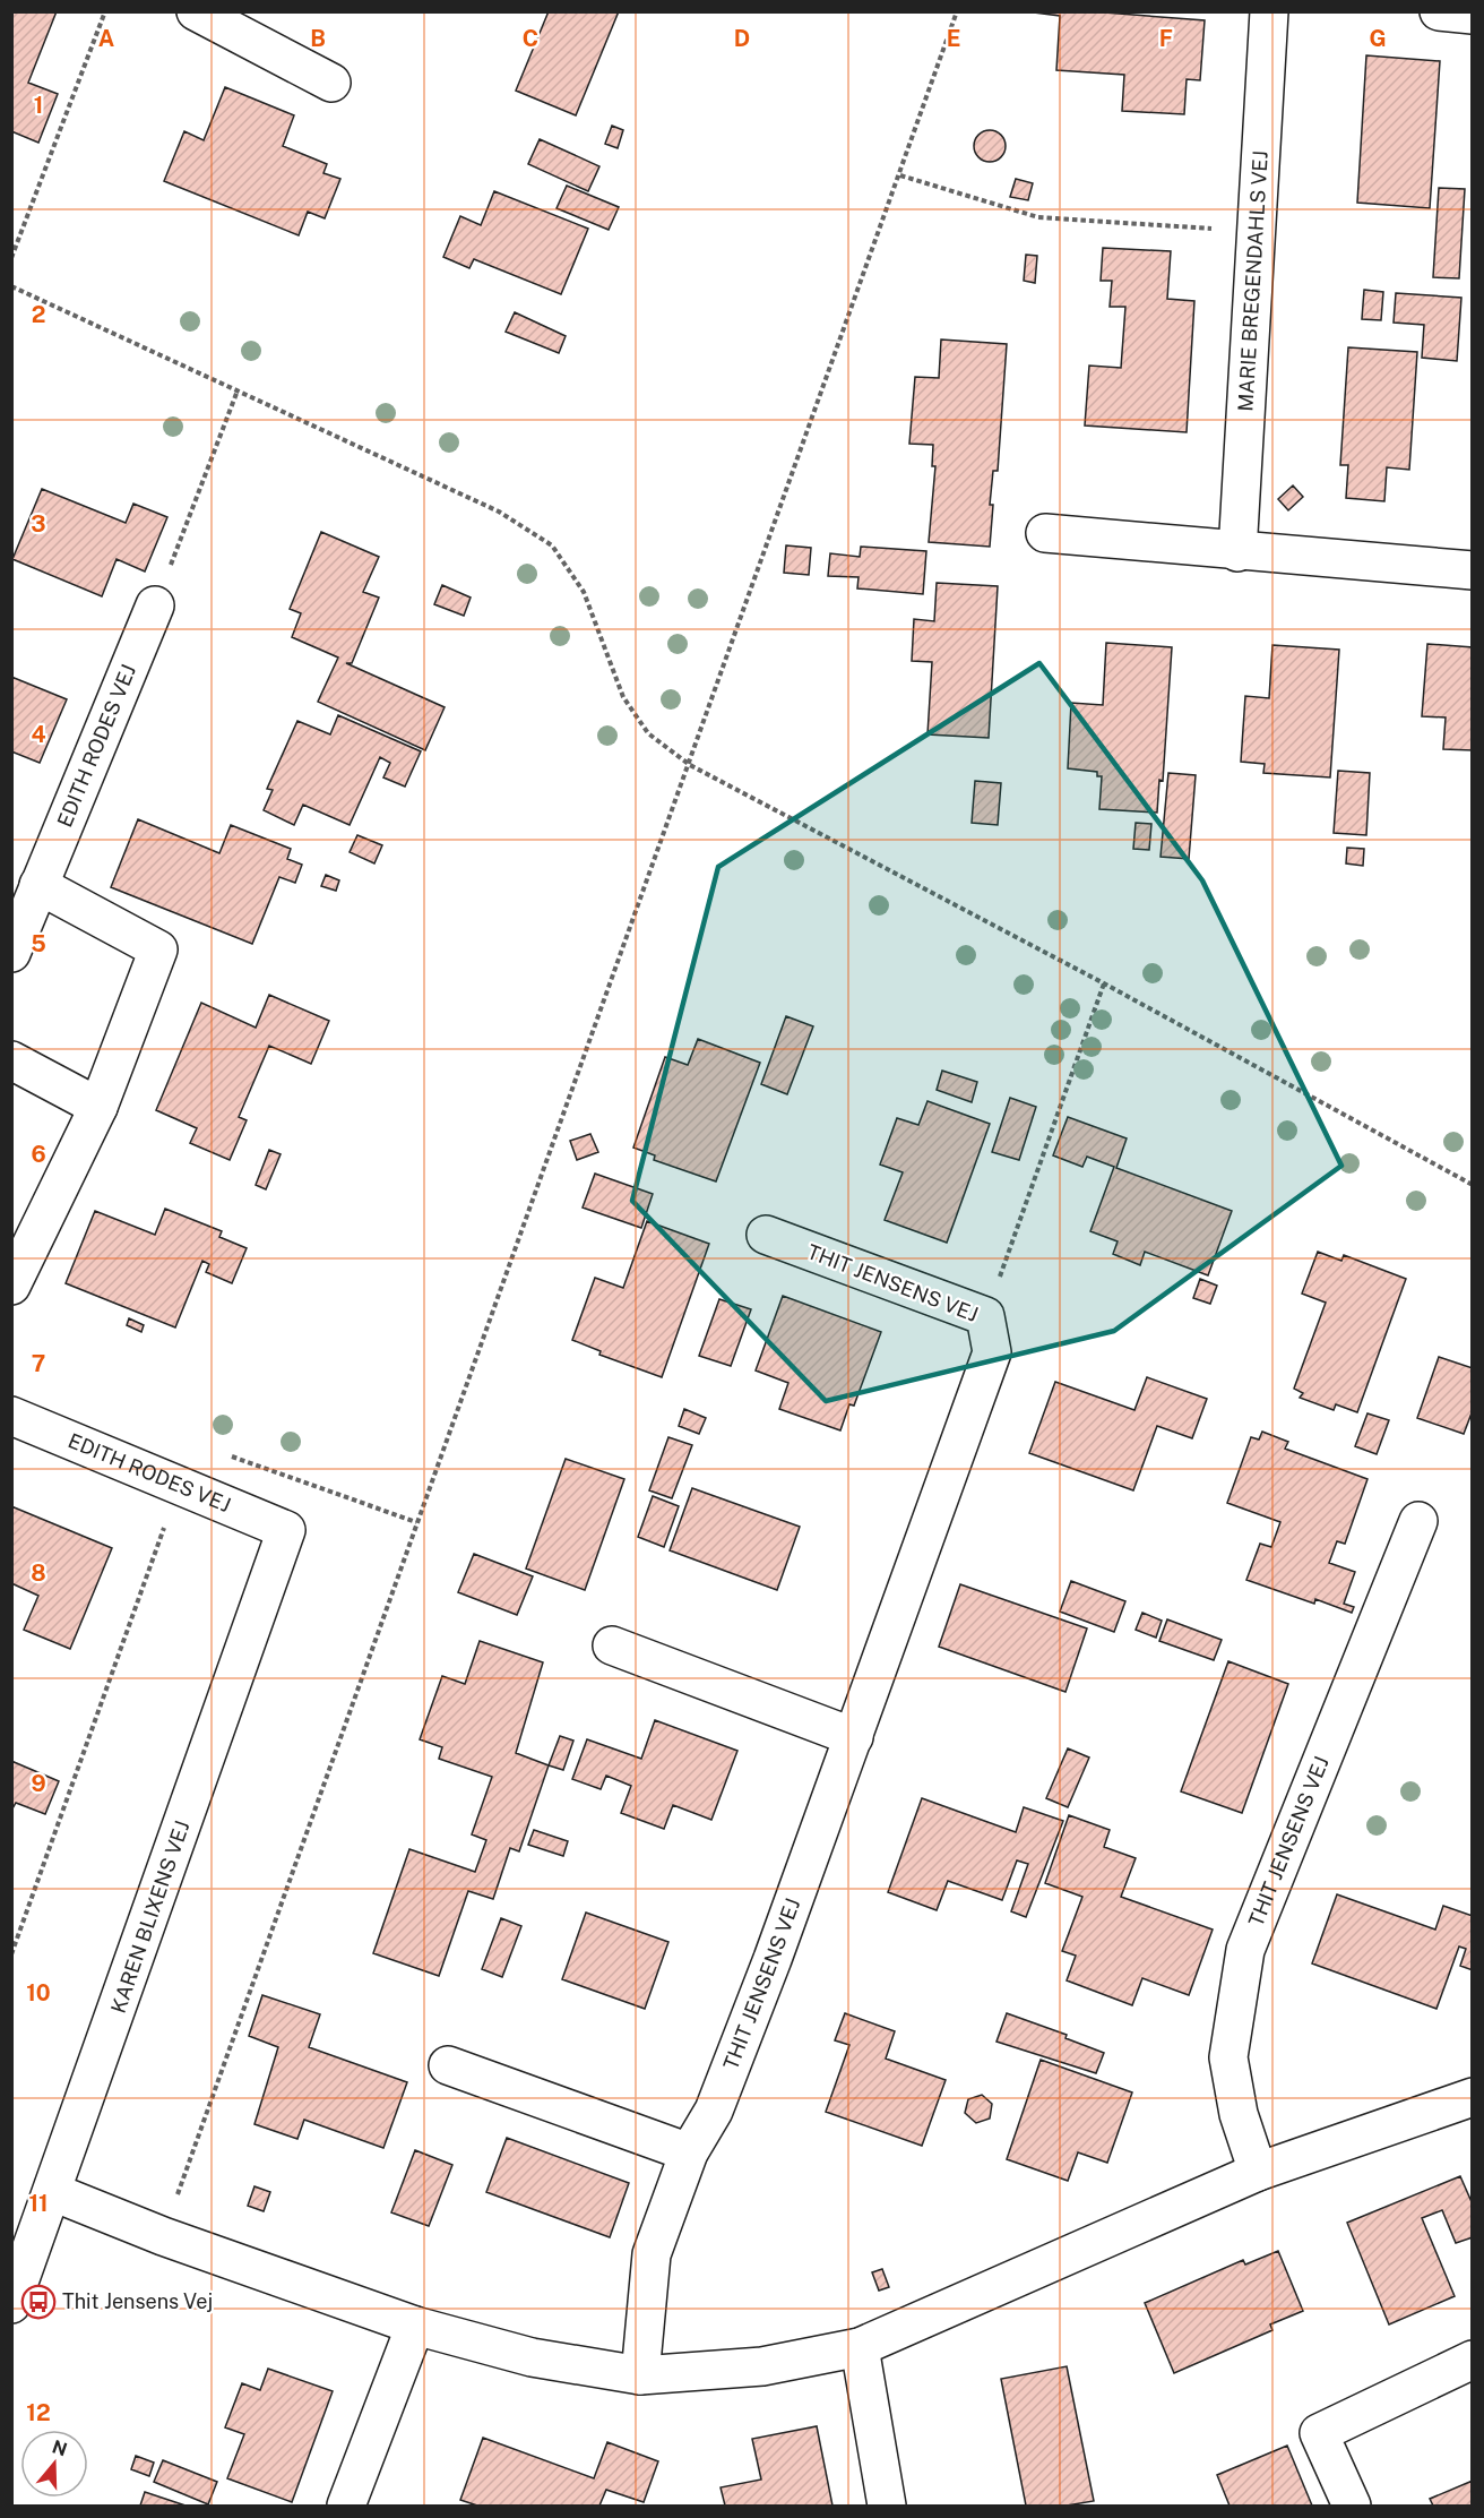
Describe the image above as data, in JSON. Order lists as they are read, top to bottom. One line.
{"streets":{"street":["MARIE BREGENDAHLS VEJ","EDITH RODES VEJ","THIT JENSENS VEJ","KAREN BLIXENS VEJ"]},"crossings":[["EDITH RODES VEJ","KAREN BLIXENS VEJ"]],"places":{"bus stop":["Thit Jensens Vej"]},"north":"top","grid":{"columns":["A","B","C","D","E","F","G"],"rows":["1","2","3","4","5","6","7","8","9","10","11","12"]}}
